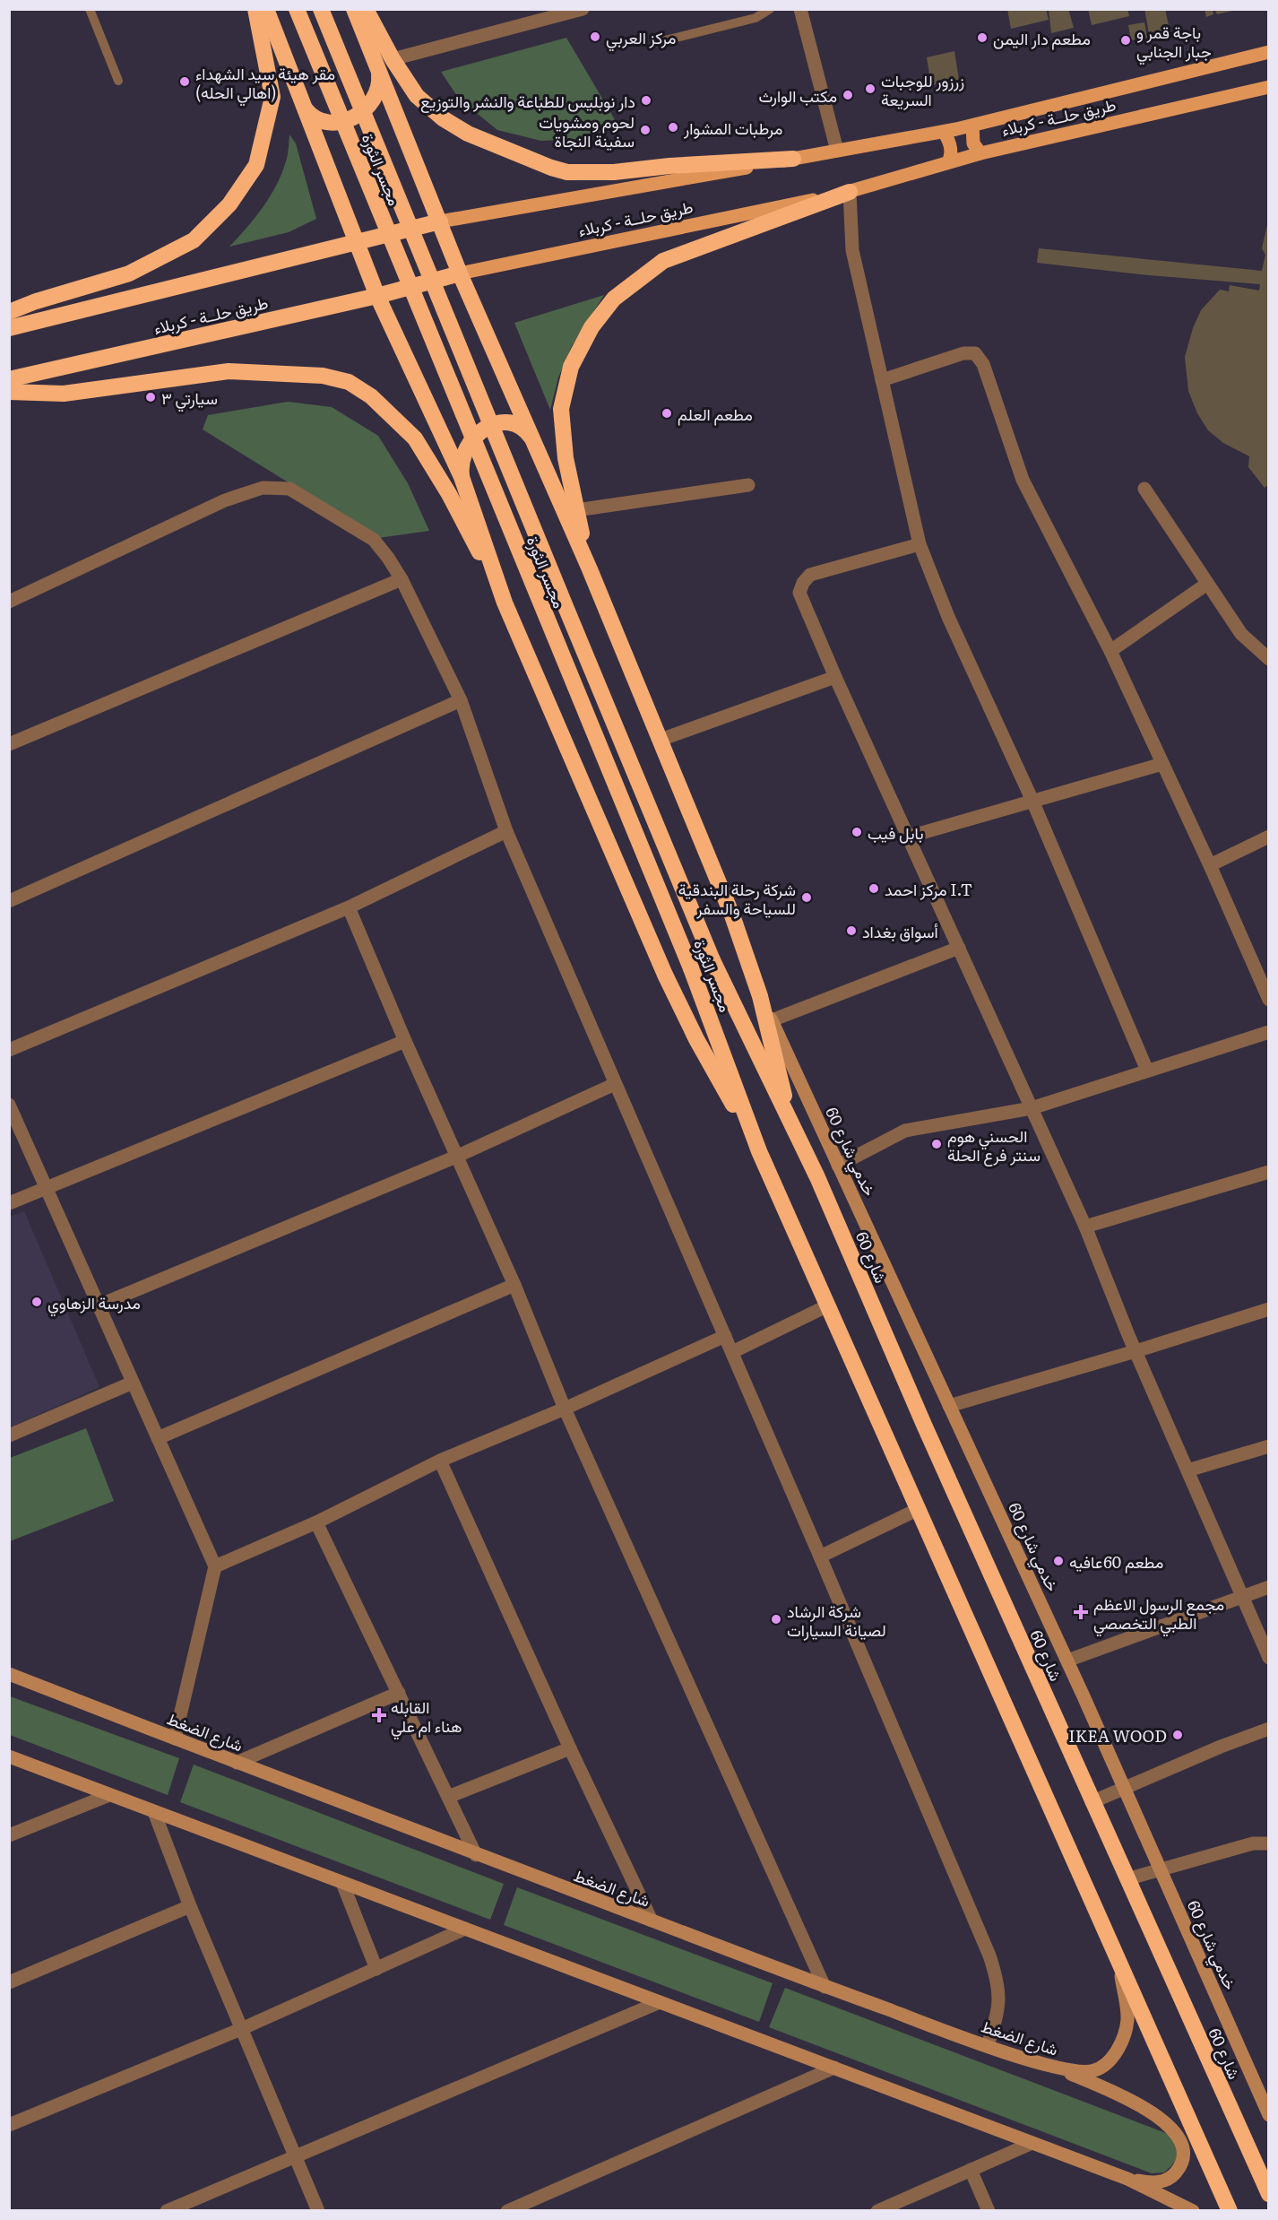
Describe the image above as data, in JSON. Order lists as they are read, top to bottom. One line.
{"streets":{"highway":["طريق حلــة - كربلاء","مجسر الثورة","شارع 60"],"street":["خدمي شارع 60","شارع الضغط"]},"crossings":[["مجسر الثورة","شارع 60"]],"places":{"other":["مركز العربي","مطعم دار اليمن","باجة قمر و جبار الجنابي","مقر هيئة سيد الشهداء (اهالي الحله)","زرزور للوجبات السريعة","مكتب الوارث","دار نوبليس للطباعة والنشر والتوزيع","مرطبات المشوار","لحوم ومشويات سفينة النجاة","سيارتي ٣","مطعم العلم","بابل فيب","مركز احمد I.T","شركة رحلة البندقية للسياحة والسفر","أسواق بغداد","الحسني هوم سنتر فرع الحلة","مدرسة الزهاوي","مطعم 60عافيه","شركة الرشاد لصيانة السيارات","IKEA WOOD"],"health":["مجمع الرسول الاعظم الطبي التخصصي","القابله هناء ام علي"]}}
